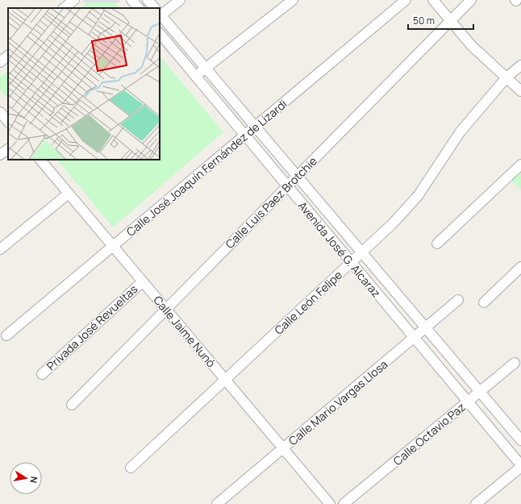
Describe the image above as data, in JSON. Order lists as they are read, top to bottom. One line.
{"streets":{"street":["Calle José Joaquín Fernández de Lizardi","Calle Luis Paez Brotchie","Avenida José G. Alcaraz","Calle León Felipe","Privada José Revueltas","Calle Jaime Nunó","Calle Mario Vargas Llosa","Calle Octavio Paz"]},"crossings":[["Calle José Joaquín Fernández de Lizardi","Avenida José G. Alcaraz"],["Calle José Joaquín Fernández de Lizardi","Calle Jaime Nunó"],["Calle Luis Paez Brotchie","Avenida José G. Alcaraz"],["Calle Luis Paez Brotchie","Calle Jaime Nunó"],["Avenida José G. Alcaraz","Calle León Felipe"],["Avenida José G. Alcaraz","Calle Mario Vargas Llosa"],["Avenida José G. Alcaraz","Calle Octavio Paz"],["Calle León Felipe","Calle Jaime Nunó"],["Privada José Revueltas","Calle Jaime Nunó"],["Calle Jaime Nunó","Calle Mario Vargas Llosa"]],"scale_bar":"50 m","north":"right"}
